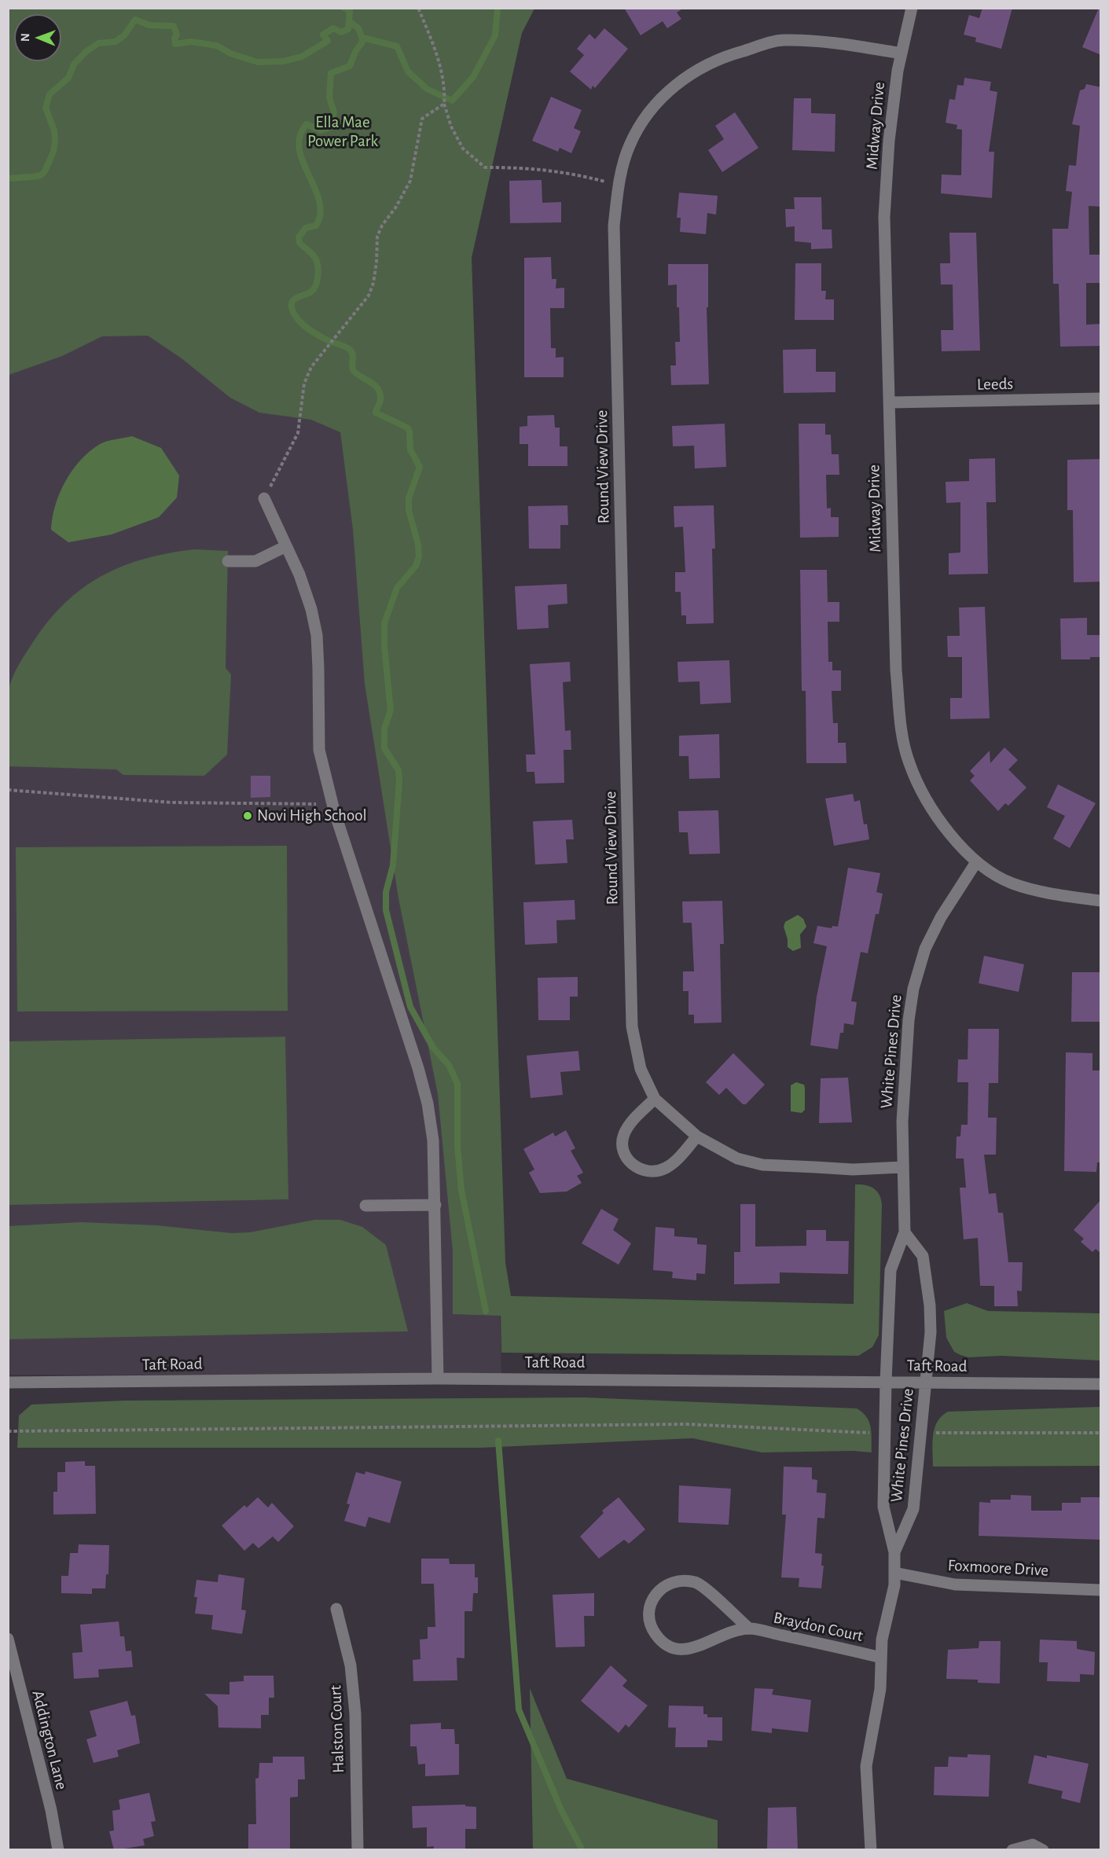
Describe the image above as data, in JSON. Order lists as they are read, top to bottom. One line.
{"streets":{"street":["Midway Drive","Leeds","Round View Drive","White Pines Drive","Taft Road","Foxmoore Drive","Braydon Court","Halston Court","Addington Lane"]},"crossings":[["Midway Drive","Leeds"],["Midway Drive","Round View Drive"],["Midway Drive","White Pines Drive"],["Round View Drive","White Pines Drive"],["White Pines Drive","Taft Road"],["White Pines Drive","Foxmoore Drive"],["White Pines Drive","Braydon Court"]],"parks":["Ella Mae Power Park"],"places":["Novi High School"],"north":"left"}
